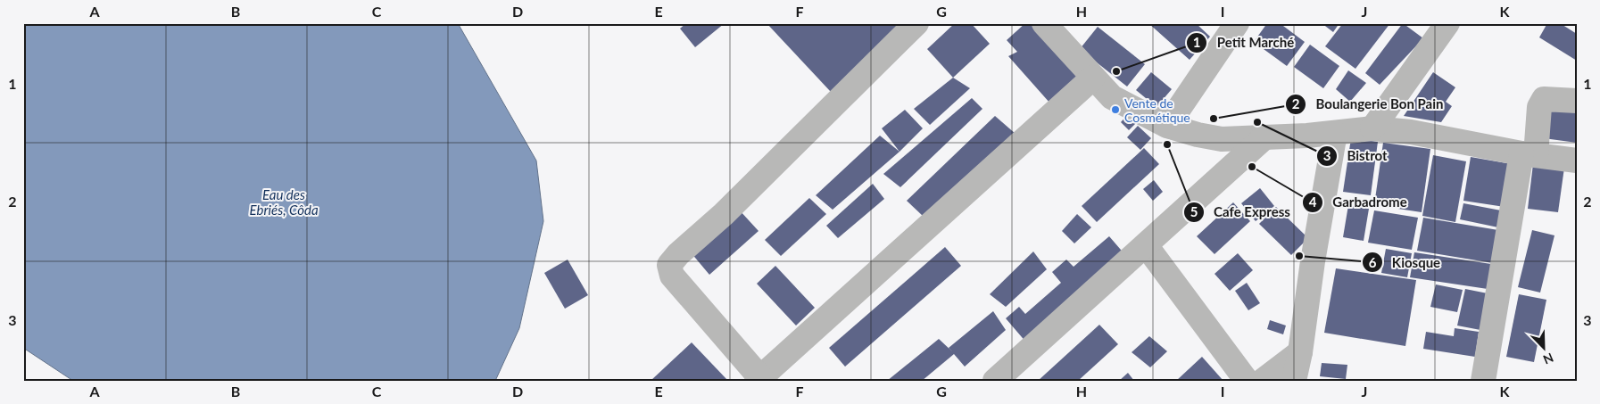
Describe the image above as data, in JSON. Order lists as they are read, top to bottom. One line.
{"water":["Eau des Ebriés, Côda"],"places":["Petit Marché","Vente de Cosmétique","Boulangerie Bon Pain","Bistrot","Cafe Express","Garbadrome","Kiosque"],"north":"bottom right","grid":{"columns":["A","B","C","D","E","F","G","H","I","J","K"],"rows":["1","2","3"]}}
